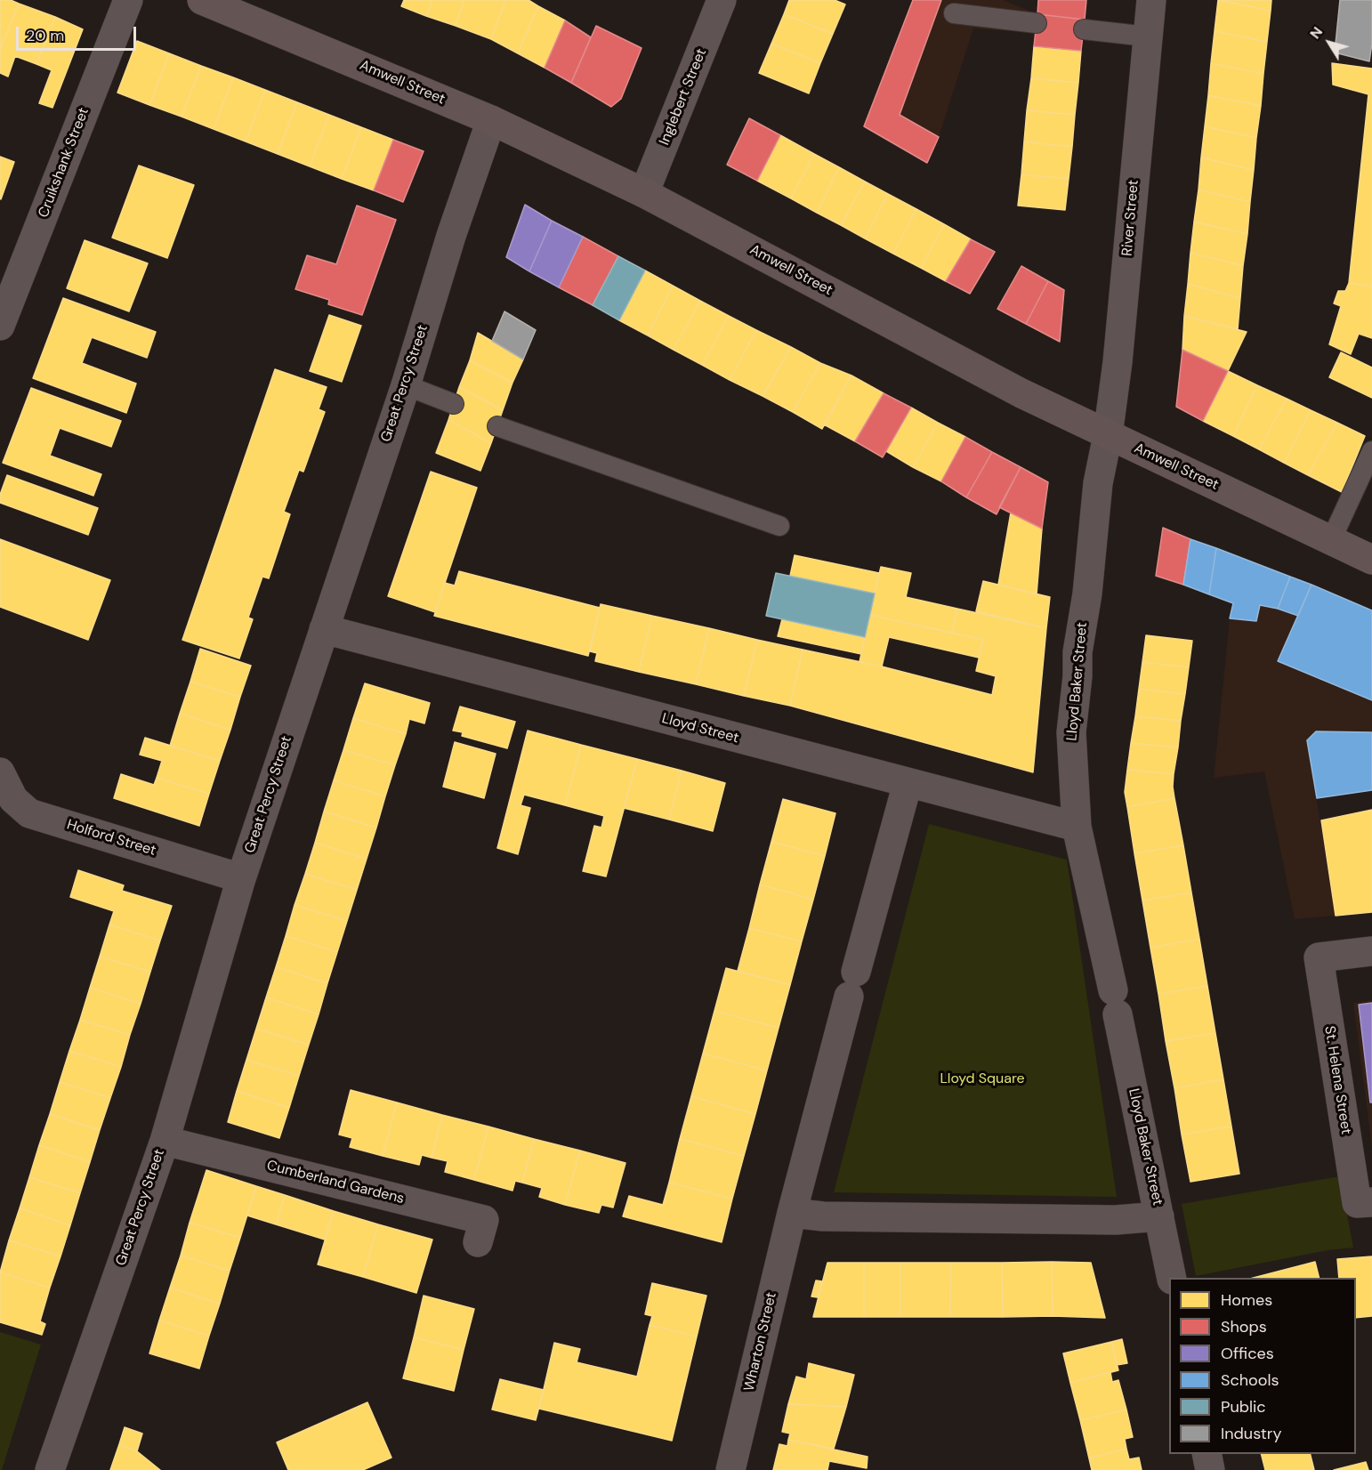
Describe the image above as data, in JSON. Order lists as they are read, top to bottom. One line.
{"streets":{"street":["Amwell Street","Inglebert Street","Cruikshank Street","River Street","Great Percy Street","Lloyd Baker Street","Lloyd Street","Holford Street","St. Helena Street","Cumberland Gardens","Wharton Street"]},"crossings":[["Amwell Street","Inglebert Street"],["Amwell Street","River Street"],["Amwell Street","Great Percy Street"],["Amwell Street","Lloyd Baker Street"],["River Street","Lloyd Baker Street"],["Great Percy Street","Lloyd Street"],["Great Percy Street","Holford Street"],["Great Percy Street","Cumberland Gardens"],["Lloyd Baker Street","Lloyd Street"]],"parks":["Lloyd Square"],"legend":["Homes","Shops","Offices","Schools","Public","Industry"],"scale_bar":"20 m","north":"top left"}
